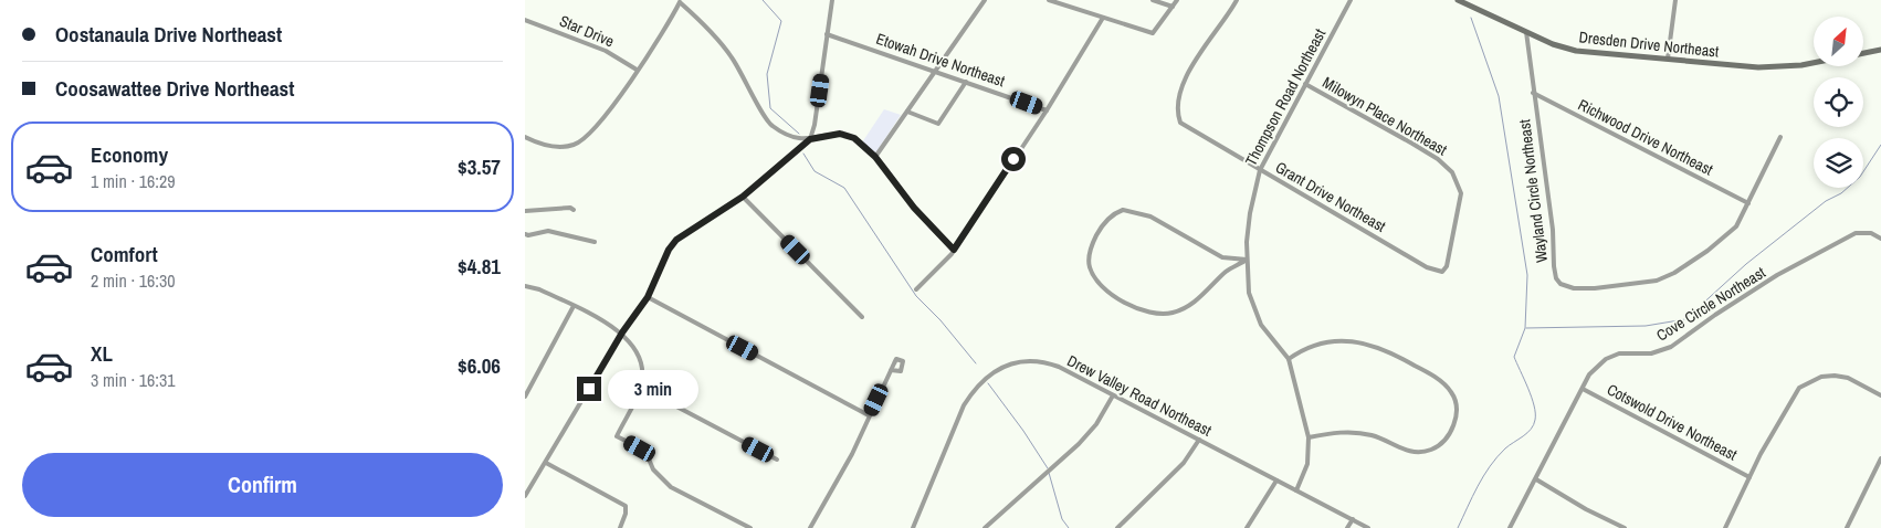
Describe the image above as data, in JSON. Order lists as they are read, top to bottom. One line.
{"streets":{"street":["Star Drive","Dresden Drive Northeast","Etowah Drive Northeast","Thompson Road Northeast","Milowyn Place Northeast","Richwood Drive Northeast","Wayland Circle Northeast","Grant Drive Northeast","Cove Circle Northeast","Drew Valley Road Northeast","Cotswold Drive Northeast"]},"crossings":[["Dresden Drive Northeast","Wayland Circle Northeast"],["Thompson Road Northeast","Milowyn Place Northeast"],["Thompson Road Northeast","Grant Drive Northeast"],["Thompson Road Northeast","Drew Valley Road Northeast"],["Milowyn Place Northeast","Grant Drive Northeast"],["Richwood Drive Northeast","Wayland Circle Northeast"],["Cove Circle Northeast","Cotswold Drive Northeast"]],"north":"top right","page":{"banner":["Oostanaula Drive Northeast","Coosawattee Drive Northeast"],"list":[{"name":"Economy","note":"1 min · 16:29","value":"$3.57"},{"name":"Comfort","note":"2 min · 16:30","value":"$4.81"},{"name":"XL","note":"3 min · 16:31","value":"$6.06"}],"bubble":"3 min","buttons":"Confirm"}}
